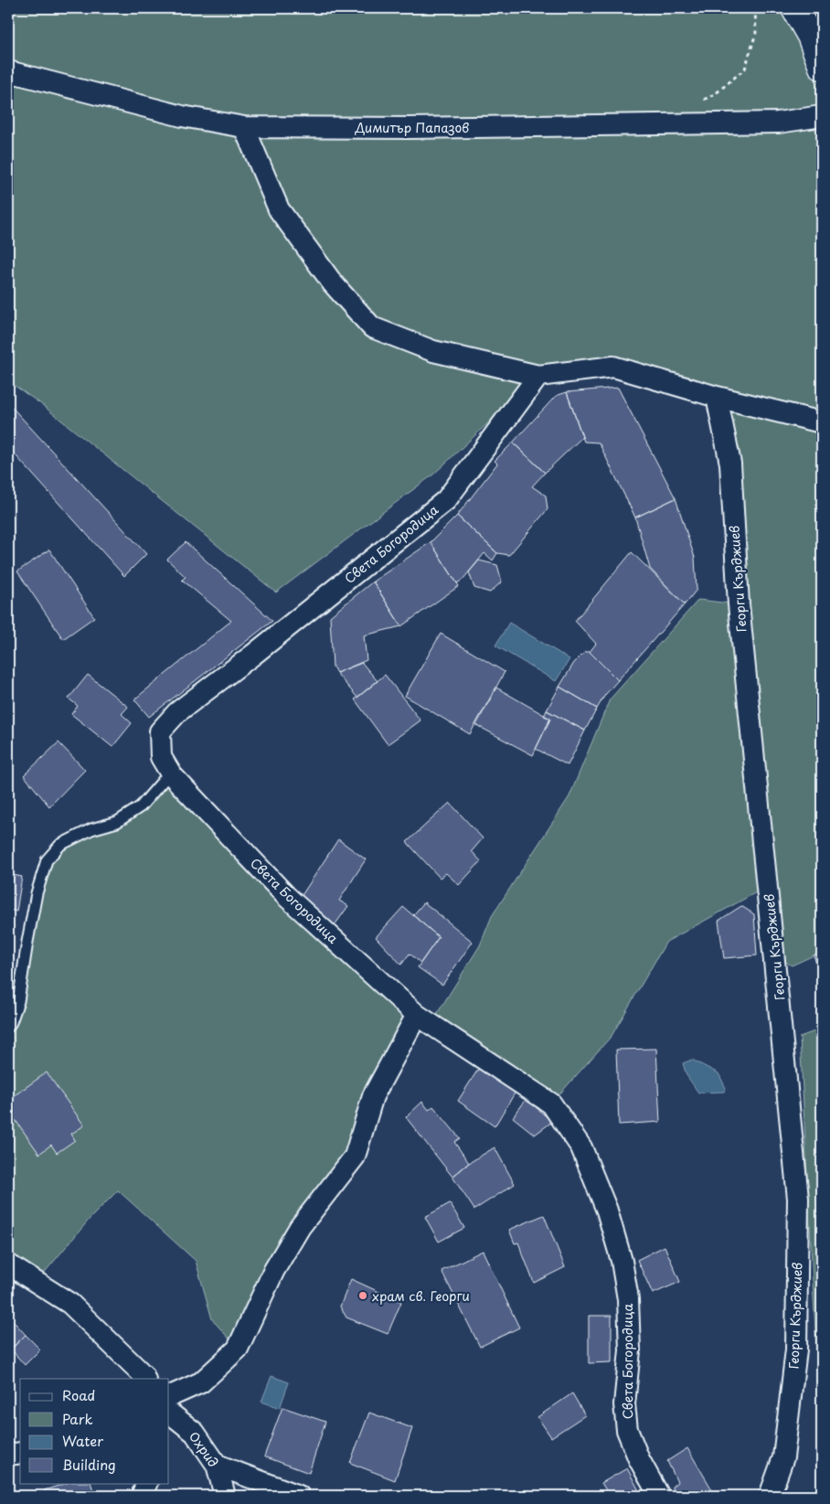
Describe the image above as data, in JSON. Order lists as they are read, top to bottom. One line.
{"streets":{"street":["Димитър Папазов","Света Богородица","Георги Кърджиев","Охрид"]},"places":["храм св. Георги"],"legend":["Road","Park","Water","Building"]}
